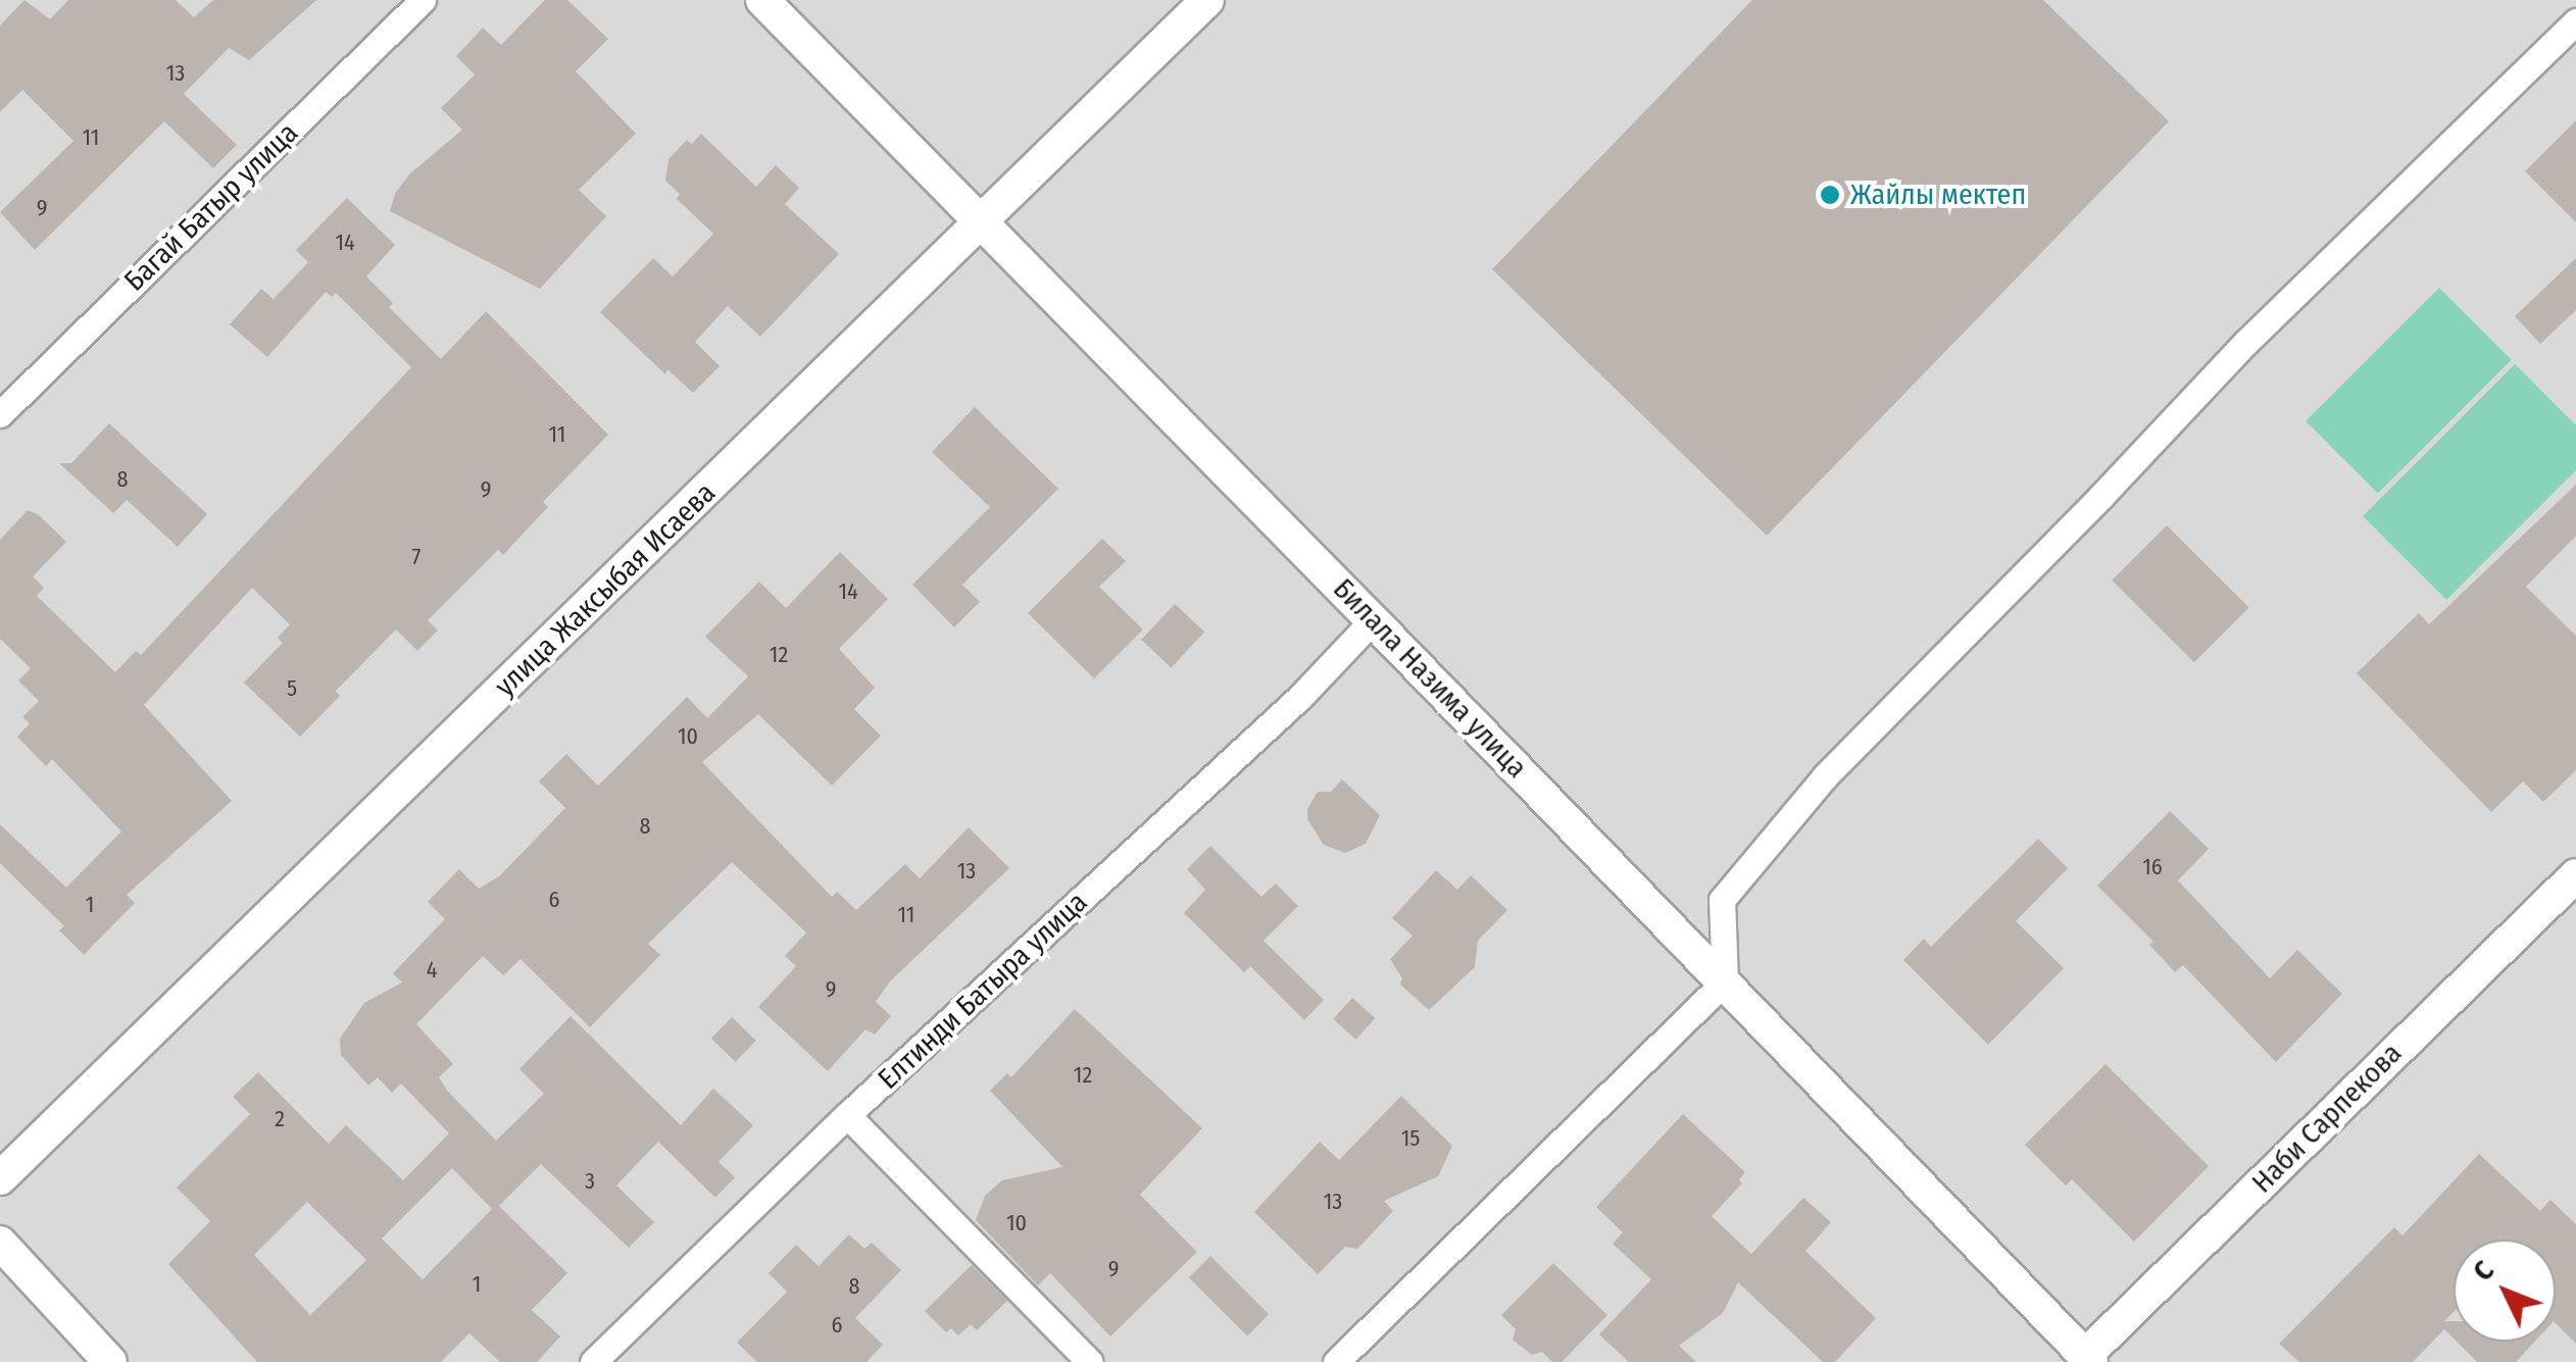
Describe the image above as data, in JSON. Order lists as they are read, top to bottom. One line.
{"streets":{"street":["Багай Батыр улица","улица Жаксыбая Исаева","Билала Назима улица","Елтинди Батыра улица","Наби Сарпекова"]},"crossings":[["улица Жаксыбая Исаева","Билала Назима улица"],["Билала Назима улица","Елтинди Батыра улица"],["Билала Назима улица","Наби Сарпекова"]],"places":["Жайлы мектеп"],"house_numbers":["13","11","9","14","11","8","9","7","14","12","5","10","8","16","13","6","1","11","4","9","12","2","15","3","13","10","9","1","8","6"],"north":"top left"}
